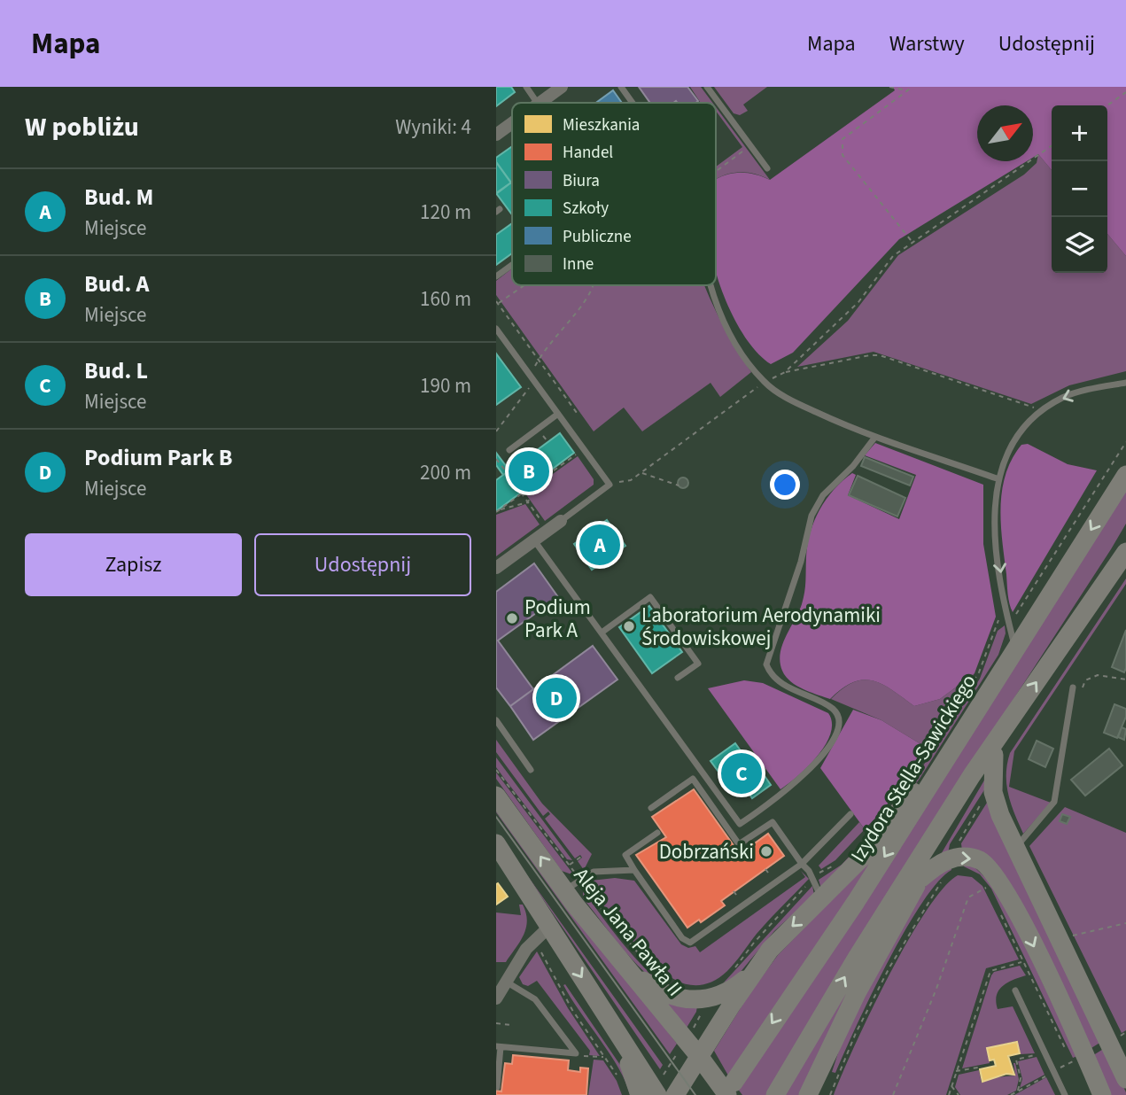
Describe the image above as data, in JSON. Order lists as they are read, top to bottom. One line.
{"streets":{"main road":["Izydora Stella-Sawickiego","Aleja Jana Pawła II"]},"crossings":[["Izydora Stella-Sawickiego","Aleja Jana Pawła II"]],"places":["Podium Park A","Laboratorium Aerodynamiki Środowiskowej","Dobrzański"],"legend":["Mieszkania","Handel","Biura","Szkoły","Publiczne","Inne"],"north":"top right","page":{"header":"Mapa","nav":["Mapa","Warstwy","Udostępnij"],"heading":["W pobliżu","Wyniki: 4"],"map_buttons":["+","−"],"list":[{"mark":"A","name":"Bud. M","note":"Miejsce","value":"120 m"},{"mark":"B","name":"Bud. A","note":"Miejsce","value":"160 m"},{"mark":"C","name":"Bud. L","note":"Miejsce","value":"190 m"},{"mark":"D","name":"Podium Park B","note":"Miejsce","value":"200 m"}],"pins":["B","A","D","C"],"buttons":["Zapisz","Udostępnij"]}}
